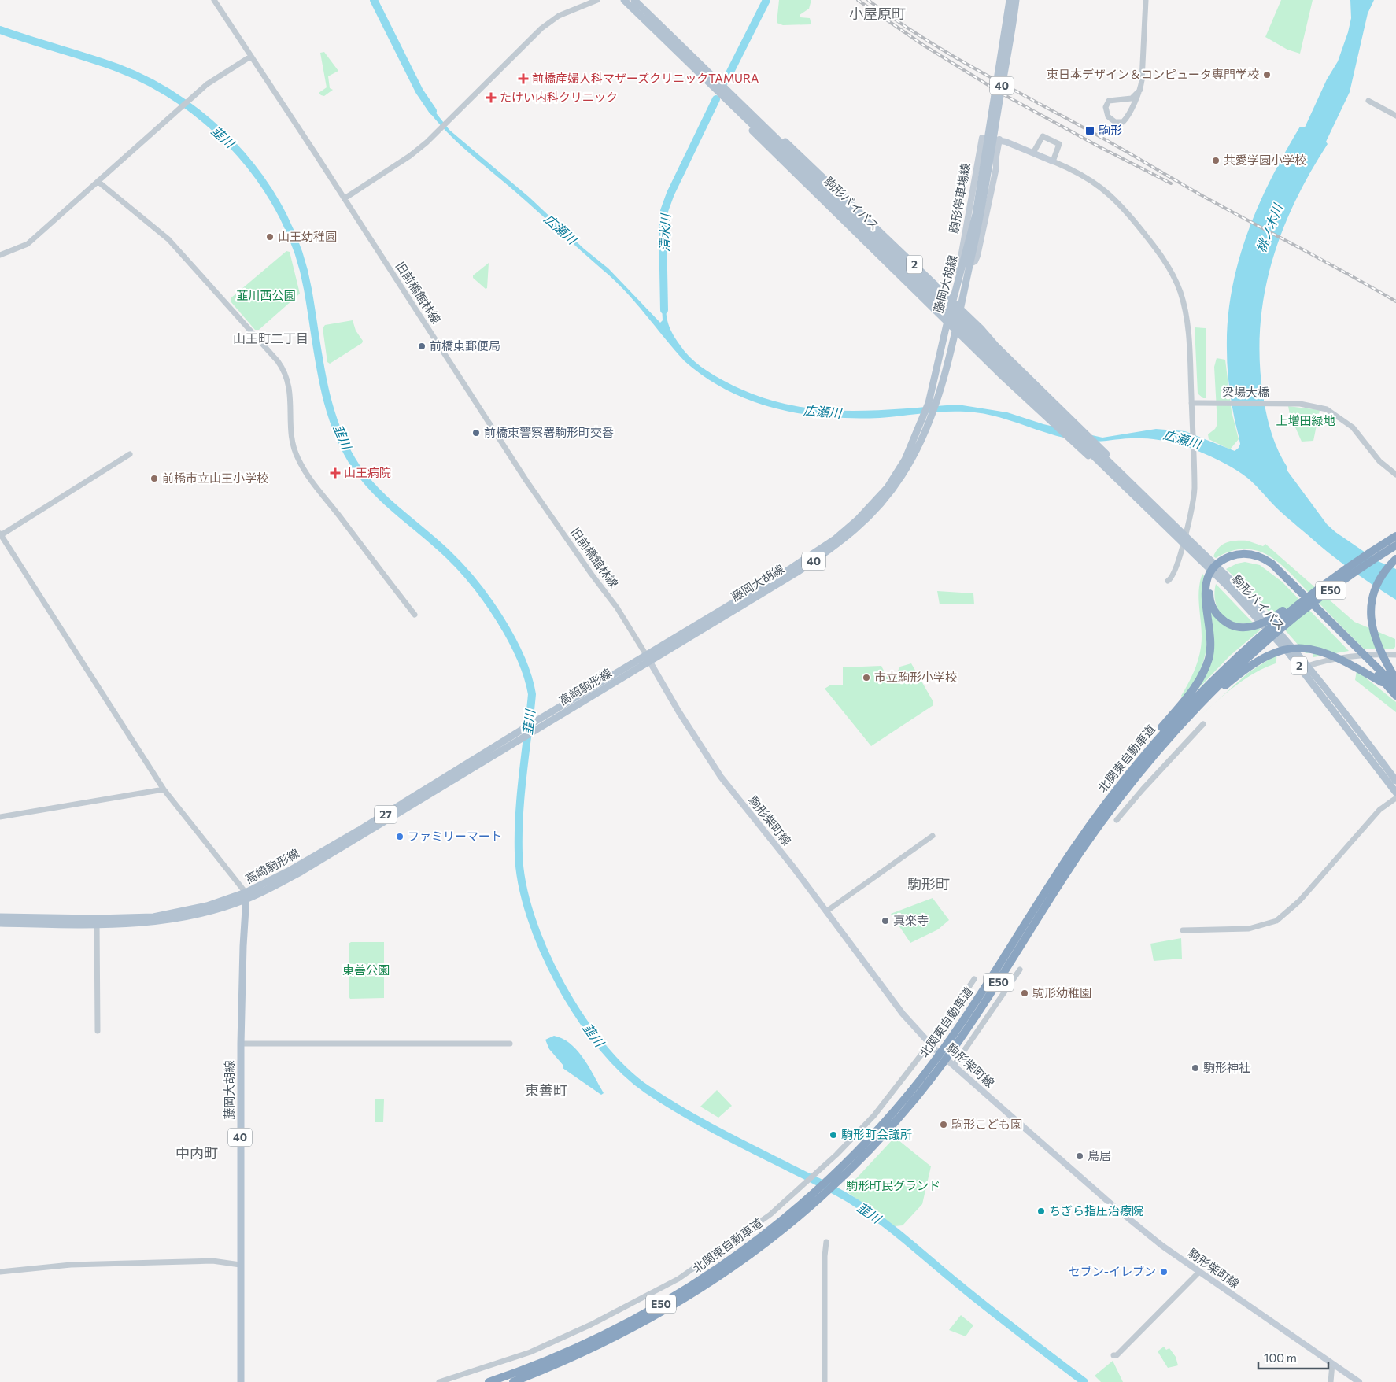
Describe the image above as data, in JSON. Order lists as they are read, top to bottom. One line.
{"streets":{"highway":["E50","北関東自動車道"],"main road":["40","駒形停車場線","駒形バイパス","2","藤岡大胡線","高崎駒形線","27","駒形柴町線"],"street":["旧前橋館林線","梁場大橋"]},"crossings":[["40","藤岡大胡線"],["駒形停車場線","藤岡大胡線"],["駒形バイパス","2"],["2","藤岡大胡線"],["藤岡大胡線","旧前橋館林線"],["藤岡大胡線","高崎駒形線"],["藤岡大胡線","駒形柴町線"],["旧前橋館林線","高崎駒形線"],["旧前橋館林線","駒形柴町線"],["E50","北関東自動車道"],["高崎駒形線","駒形柴町線"]],"districts":["小屋原町","山王町二丁目","駒形町","東善町","中内町"],"water":["韮川","桃ノ木川","広瀬川","清水川"],"parks":["韮川西公園","上増田緑地","東善公園","駒形町民グランド"],"places":{"other":["東日本デザイン＆コンピュータ専門学校","共愛学園小学校","山王幼稚園","前橋東郵便局","前橋東警察署駒形町交番","前橋市立山王小学校","市立駒形小学校","ファミリーマート","真楽寺","駒形幼稚園","駒形神社","駒形こども園","駒形町会議所","鳥居","ちぎら指圧治療院","セブン-イレブン"],"health":["前橋産婦人科マザーズクリニックTAMURA","たけい内科クリニック","山王病院"],"transit":["駒形"]},"scale_bar":"100 m"}
